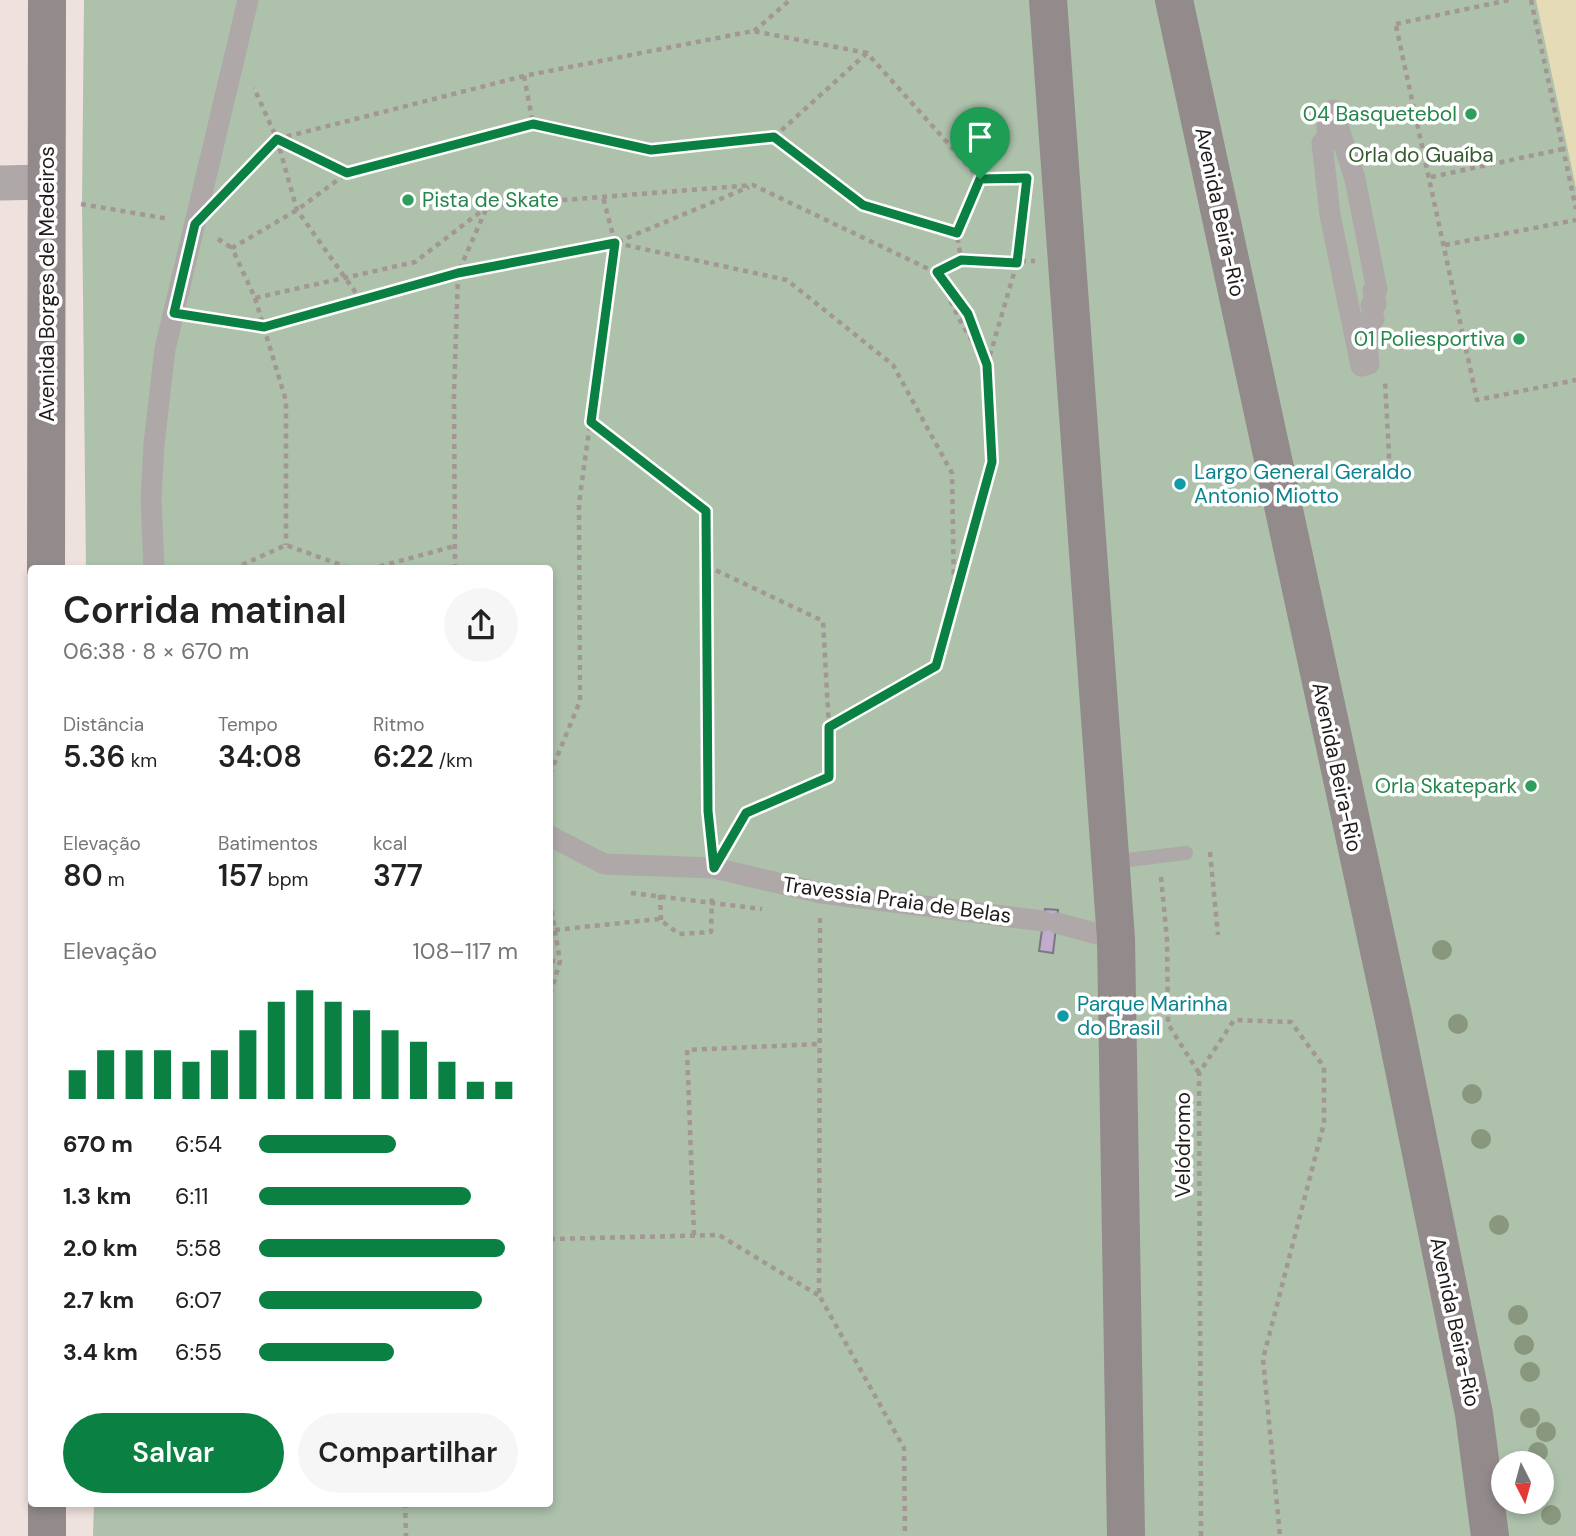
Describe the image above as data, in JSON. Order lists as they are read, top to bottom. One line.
{"streets":{"main road":["Avenida Beira-Rio","Avenida Borges de Medeiros"],"street":["Travessia Praia de Belas"],"path":["Velódromo"]},"parks":["Orla do Guaíba"],"places":["04 Basquetebol","Pista de Skate","01 Poliesportiva","Largo General Geraldo Antonio Miotto","Orla Skatepark","Parque Marinha do Brasil"],"north":"bottom","page":{"heading":["Corrida matinal","06:38 · 8 × 670 m"],"stats":[["Distância","5.36 km"],["Tempo","34:08"],["Ritmo","6:22 /km"],["Elevação","80 m"],["Batimentos","157 bpm"],["kcal","377"]],"chart":["Elevação","108–117 m"],"list":[{"name":"670 m","note":"6:54"},{"name":"1.3 km","note":"6:11"},{"name":"2.0 km","note":"5:58"},{"name":"2.7 km","note":"6:07"},{"name":"3.4 km","note":"6:55"}],"buttons":["Salvar","Compartilhar"]}}
